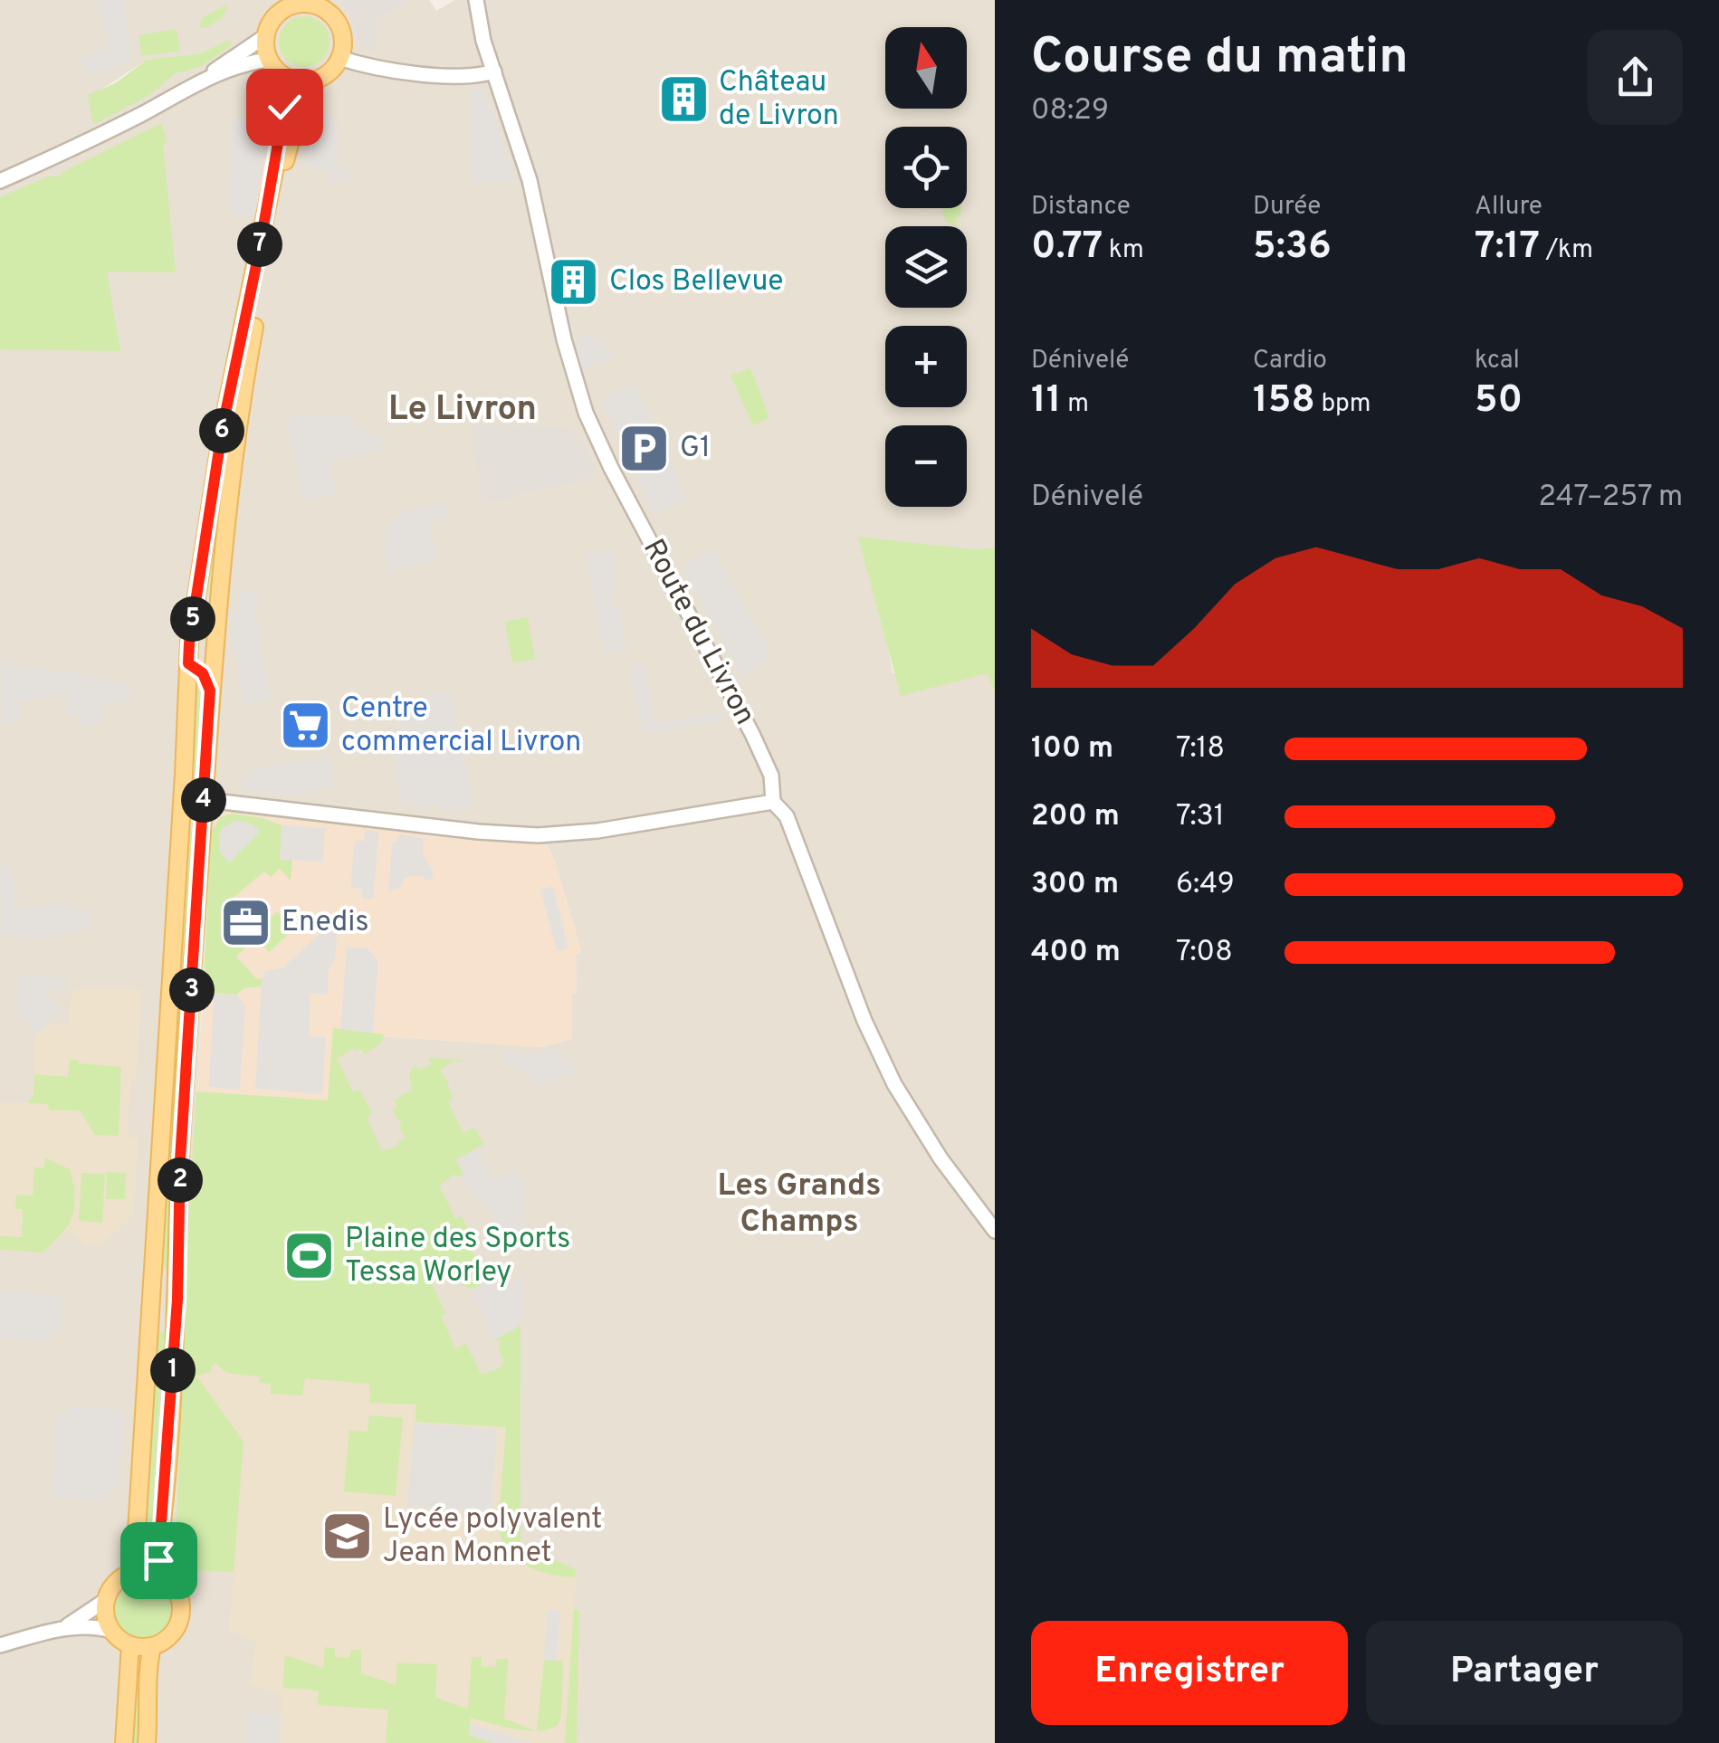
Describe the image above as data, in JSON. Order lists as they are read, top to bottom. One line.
{"streets":{"street":["Route du Livron"]},"districts":["Le Livron","Les Grands Champs"],"places":{"building":["Château de Livron","Clos Bellevue"],"parking":["G1"],"supermarket":["Centre commercial Livron"],"office":["Enedis"],"sports":["Plaine des Sports Tessa Worley"],"school or university":["Lycée polyvalent Jean Monnet"]},"north":"top","page":{"heading":["Course du matin","08:29"],"map_buttons":["+","−"],"stats":[["Distance","0.77 km"],["Durée","5:36"],["Allure","7:17 /km"],["Dénivelé","11 m"],["Cardio","158 bpm"],["kcal","50"]],"pins":["7","6","5","4","3","2","1"],"chart":["Dénivelé","247–257 m"],"list":[{"name":"100 m","note":"7:18"},{"name":"200 m","note":"7:31"},{"name":"300 m","note":"6:49"},{"name":"400 m","note":"7:08"}],"buttons":["Enregistrer","Partager"]}}
